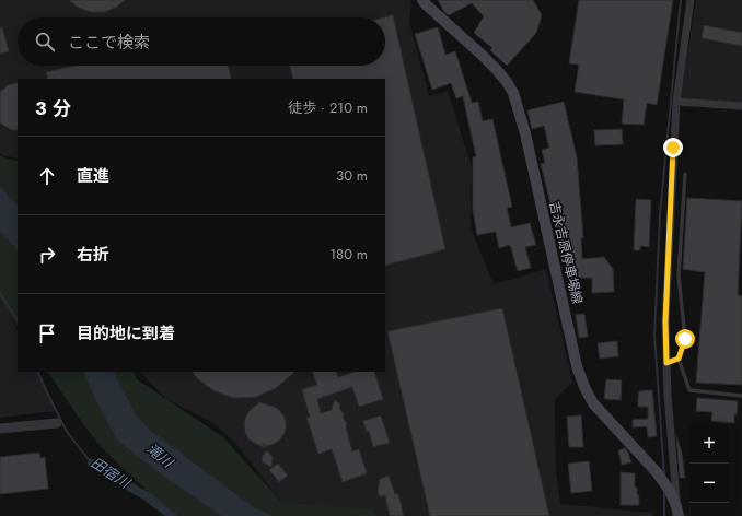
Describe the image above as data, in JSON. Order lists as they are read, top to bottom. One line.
{"streets":{"main road":["吉永吉原停車場線"]},"water":["滝川","田宿川"],"page":{"search":"ここで検索","heading":["3 分","徒歩 · 210 m"],"list":[["直進","30 m"],["右折","180 m"],"目的地に到着"],"map_buttons":["+","−"]}}
